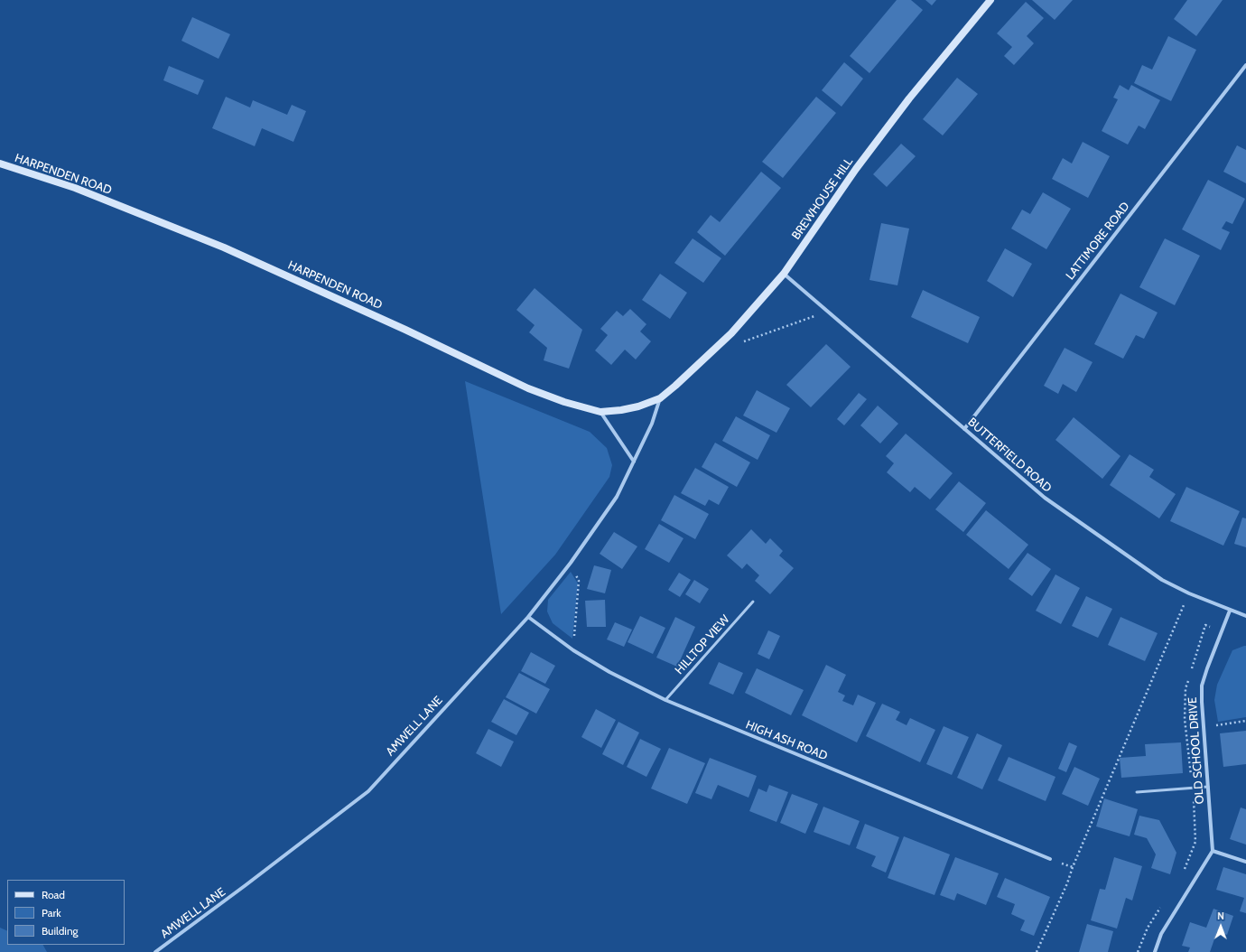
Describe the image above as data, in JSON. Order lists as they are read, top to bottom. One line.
{"streets":{"street":["HARPENDEN ROAD","BREWHOUSE HILL","LATTIMORE ROAD","BUTTERFIELD ROAD","AMWELL LANE","HIGH ASH ROAD","OLD SCHOOL DRIVE"],"lane":["HILLTOP VIEW"]},"crossings":[["HARPENDEN ROAD","BREWHOUSE HILL"],["HARPENDEN ROAD","AMWELL LANE"],["BREWHOUSE HILL","BUTTERFIELD ROAD"],["BREWHOUSE HILL","AMWELL LANE"],["LATTIMORE ROAD","BUTTERFIELD ROAD"],["BUTTERFIELD ROAD","OLD SCHOOL DRIVE"],["HILLTOP VIEW","HIGH ASH ROAD"],["AMWELL LANE","HIGH ASH ROAD"]],"legend":["Road","Park","Building"],"north":"top"}
